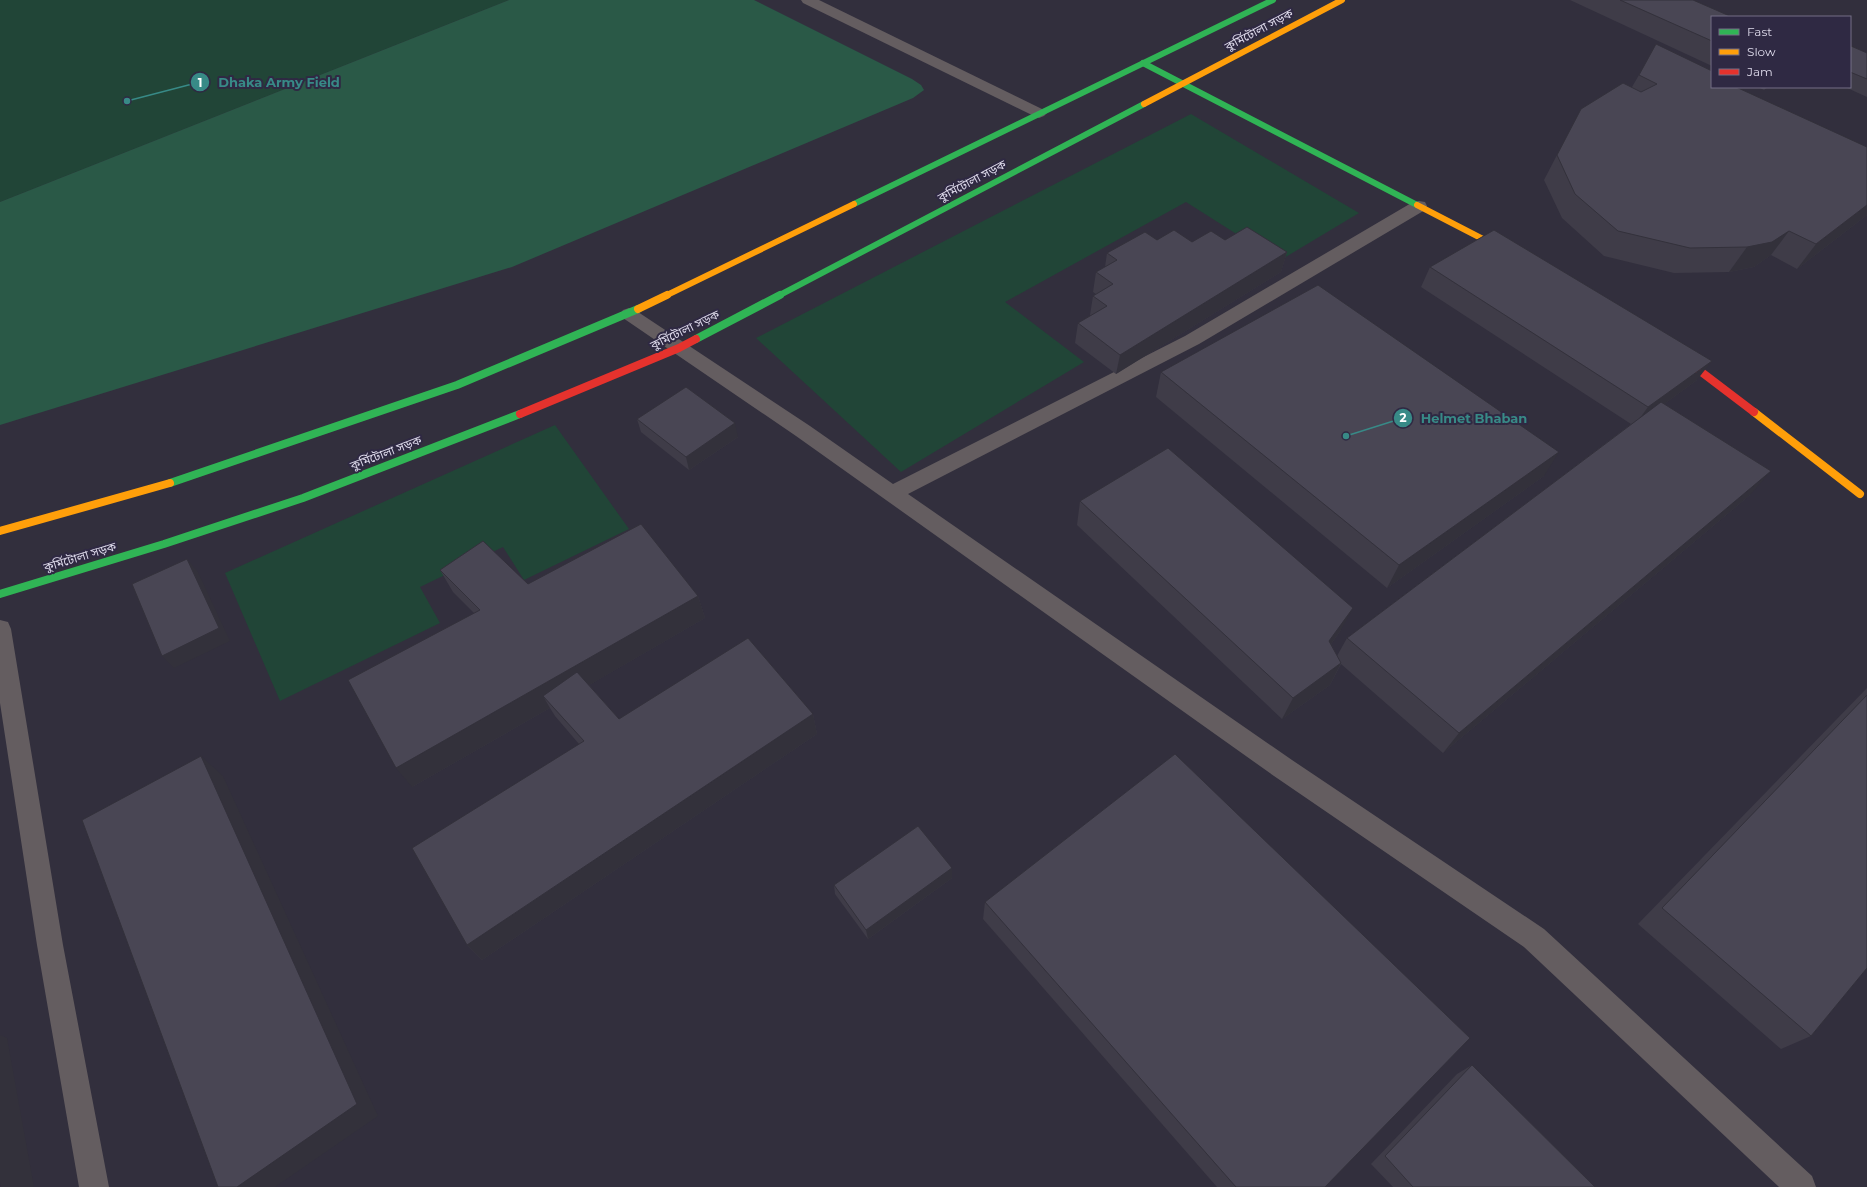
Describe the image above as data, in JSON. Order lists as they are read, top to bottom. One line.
{"streets":{"main road":["কুর্মিটোলা সড়ক"]},"places":["Dhaka Army Field","Helmet Bhaban"],"legend":["Fast","Slow","Jam"]}
